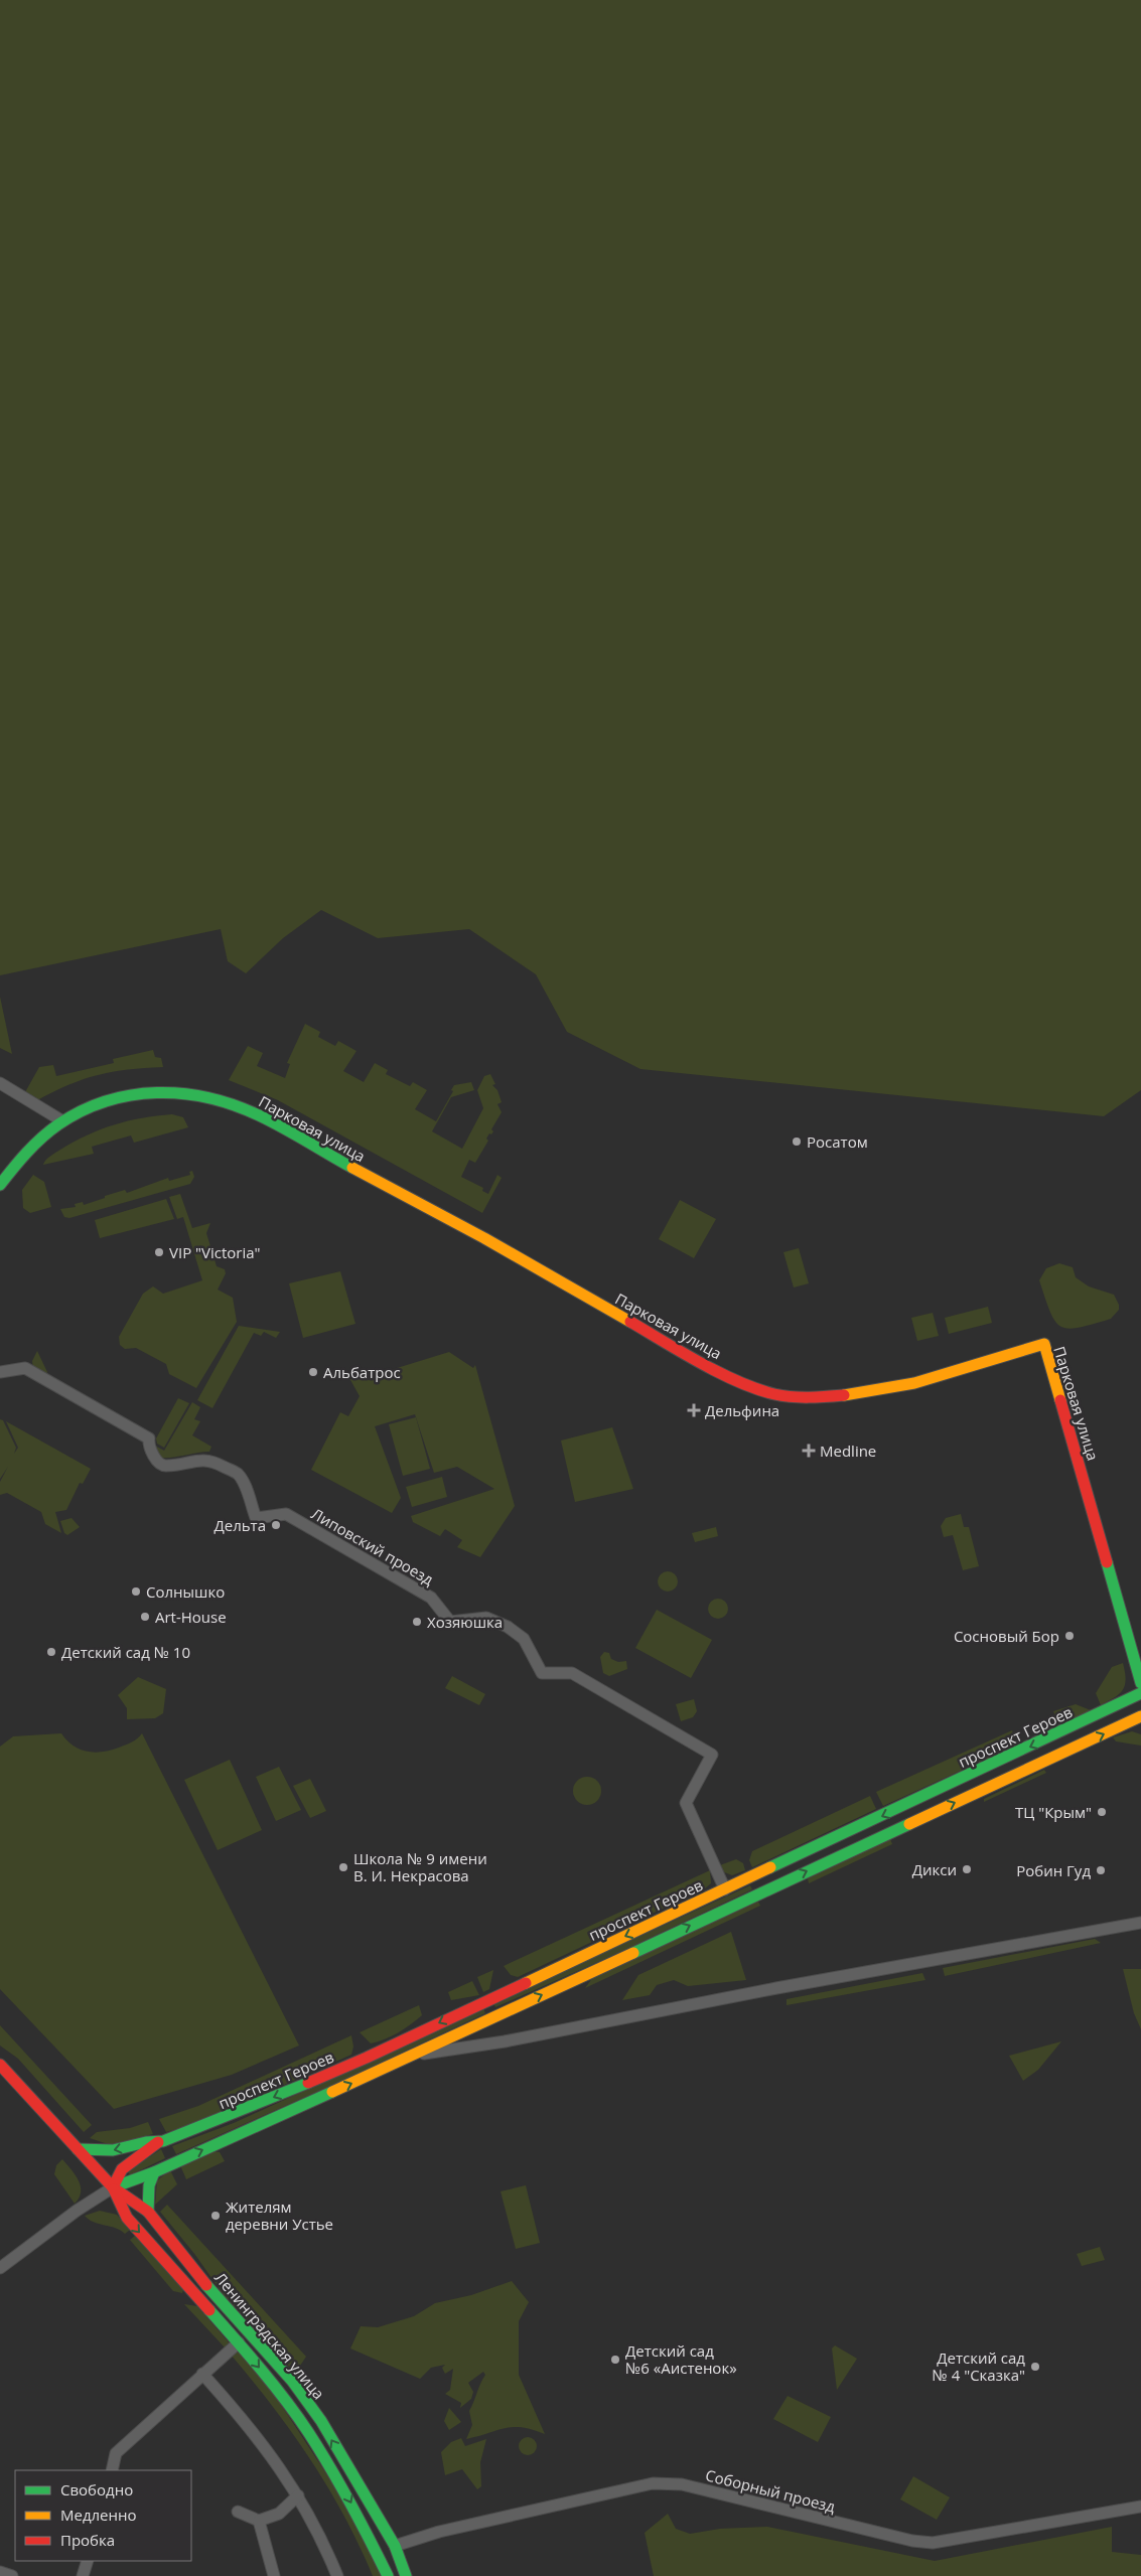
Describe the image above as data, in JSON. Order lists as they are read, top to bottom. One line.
{"streets":{"main road":["Парковая улица","проспект Героев","Ленинградская улица"],"street":["Липовский проезд","Соборный проезд"]},"crossings":[["Липовский проезд","проспект Героев"],["Ленинградская улица","Соборный проезд"]],"places":{"other":["Росатом","VIP \"Victoria\"","Альбатрос","Дельта","Солнышко","Art-House","Хозяюшка","Сосновый Бор","Детский сад № 10","ТЦ \"Крым\"","Школа № 9 имени В. И. Некрасова","Дикси","Робин Гуд","Жителям деревни Устье","Детский сад №6 «Аистенок»","Детский сад № 4 \"Сказка\""],"health":["Дельфина","Medline"]},"legend":["Свободно","Медленно","Пробка"]}
